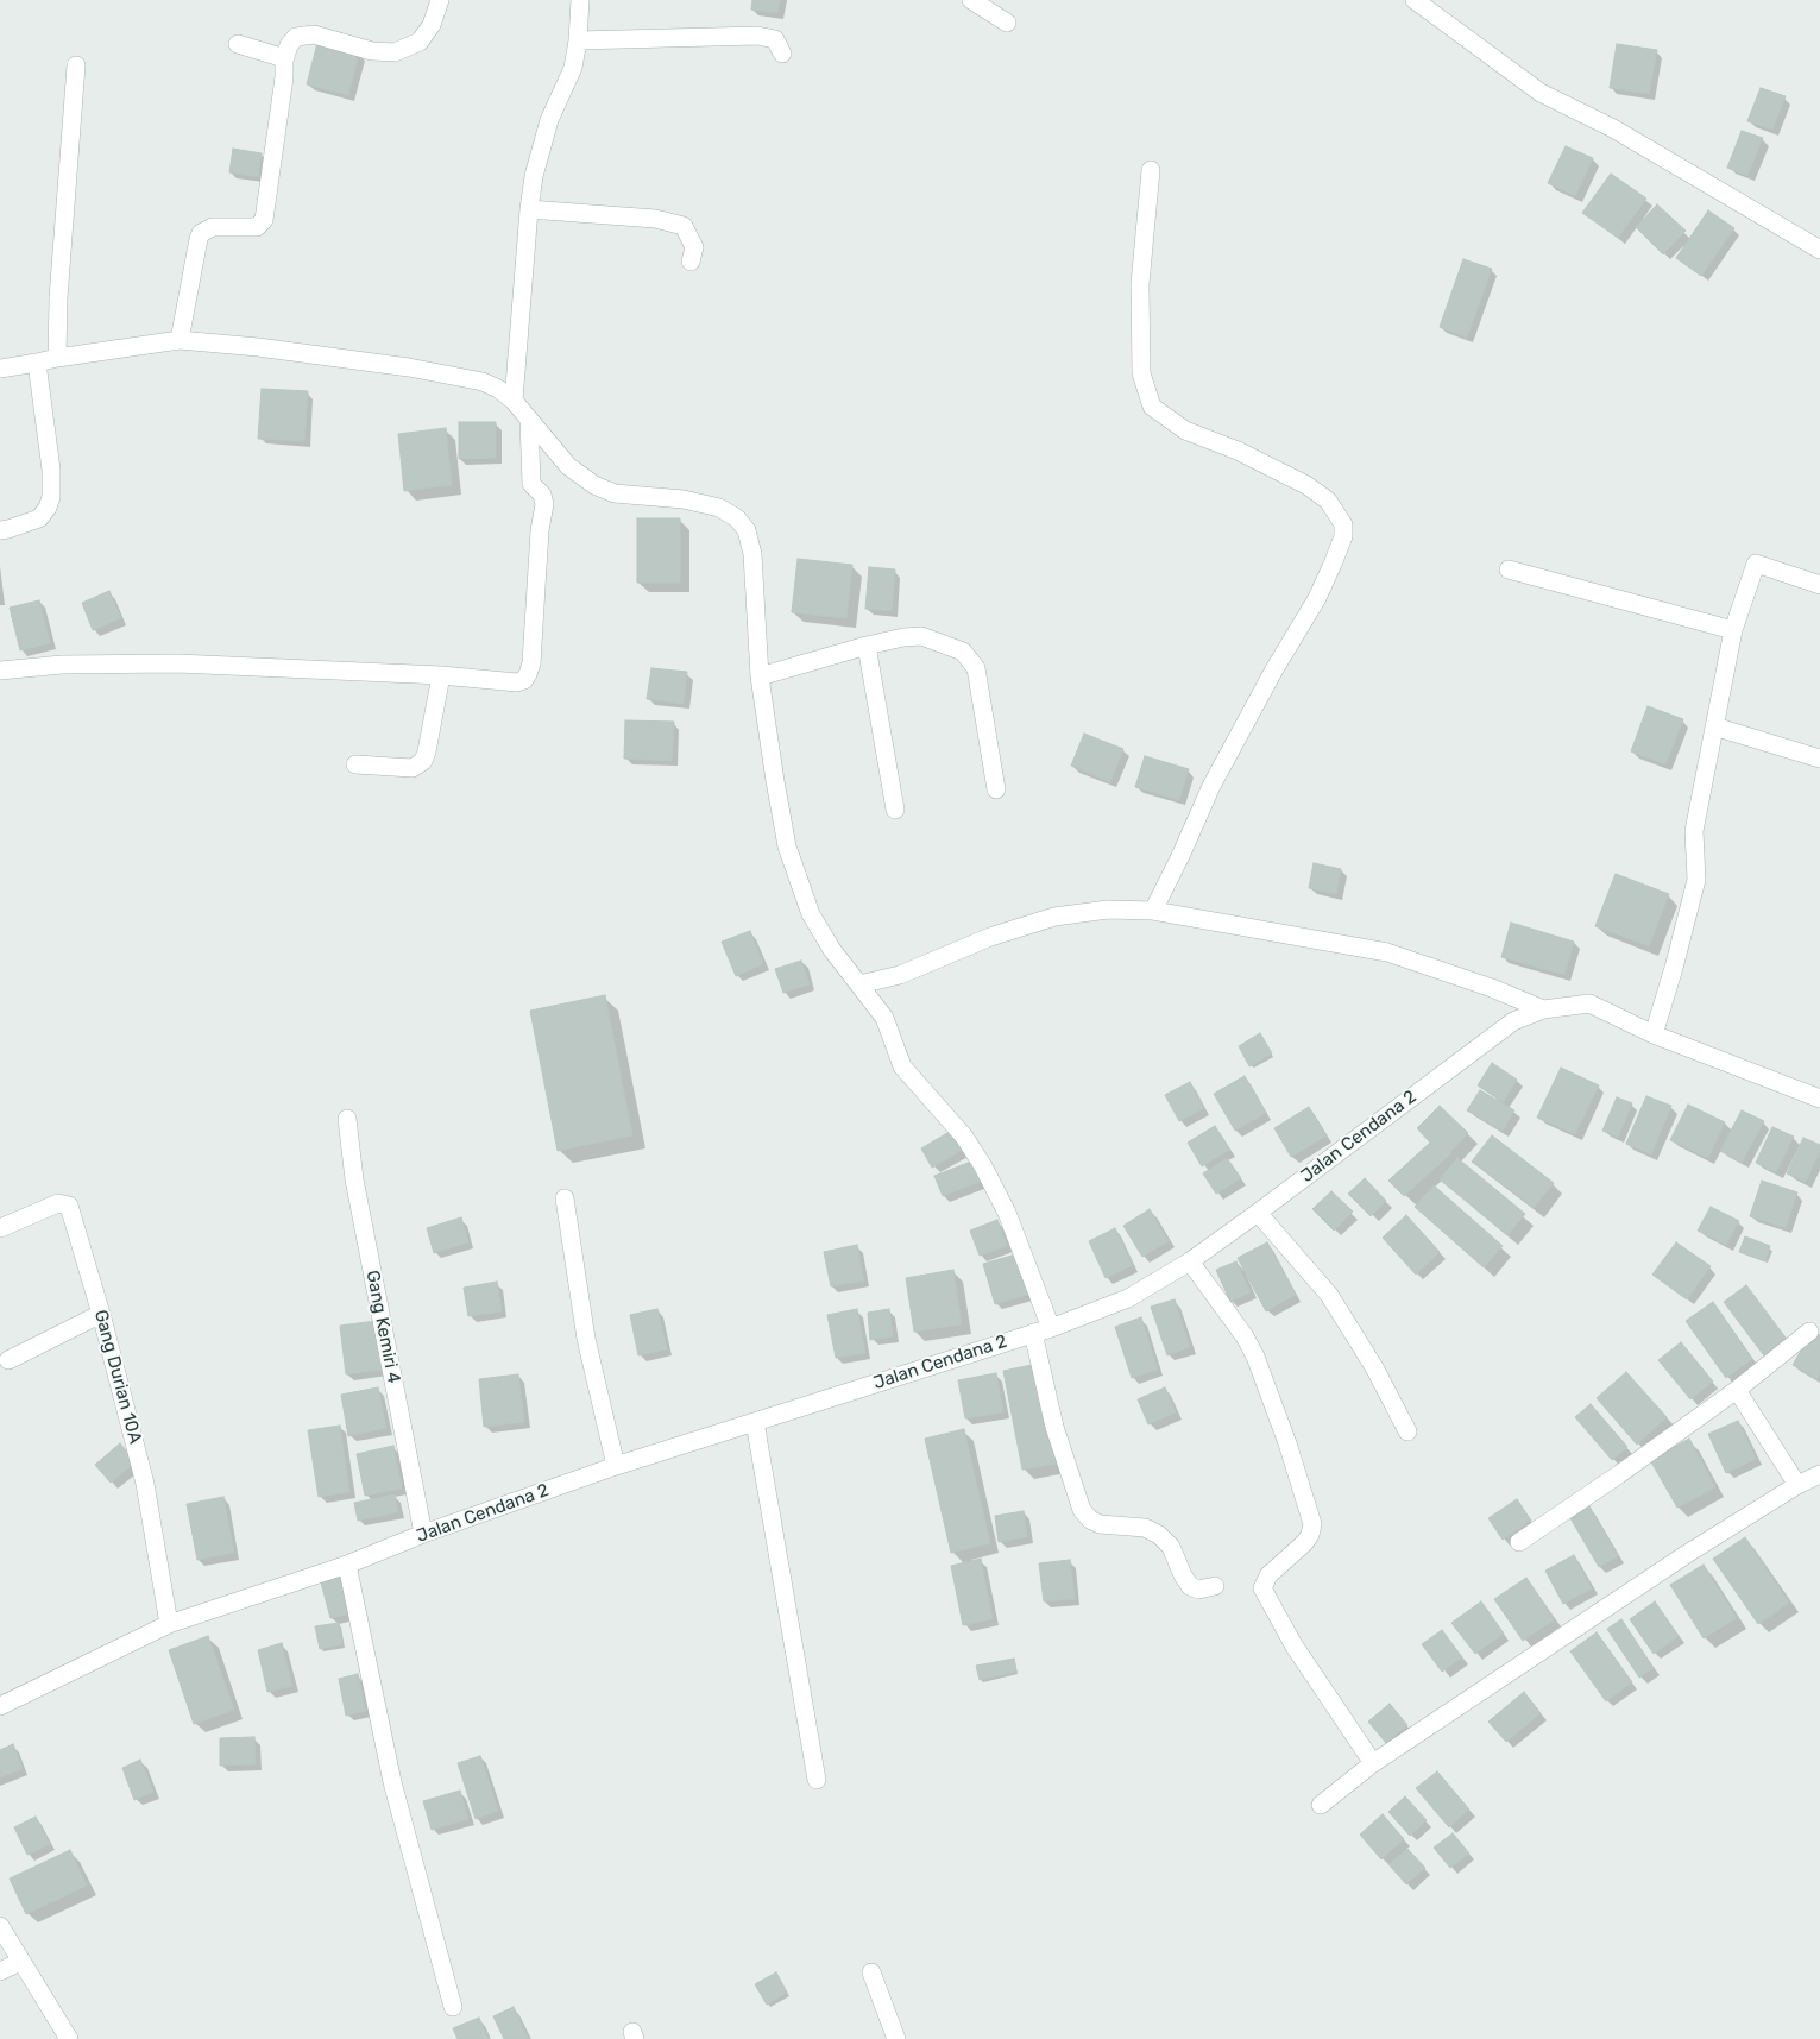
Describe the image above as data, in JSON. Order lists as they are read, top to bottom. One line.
{"streets":{"street":["Jalan Cendana 2","Gang Kemiri 4","Gang Durian 10A"]},"crossings":[["Jalan Cendana 2","Gang Kemiri 4"],["Jalan Cendana 2","Gang Durian 10A"]]}
